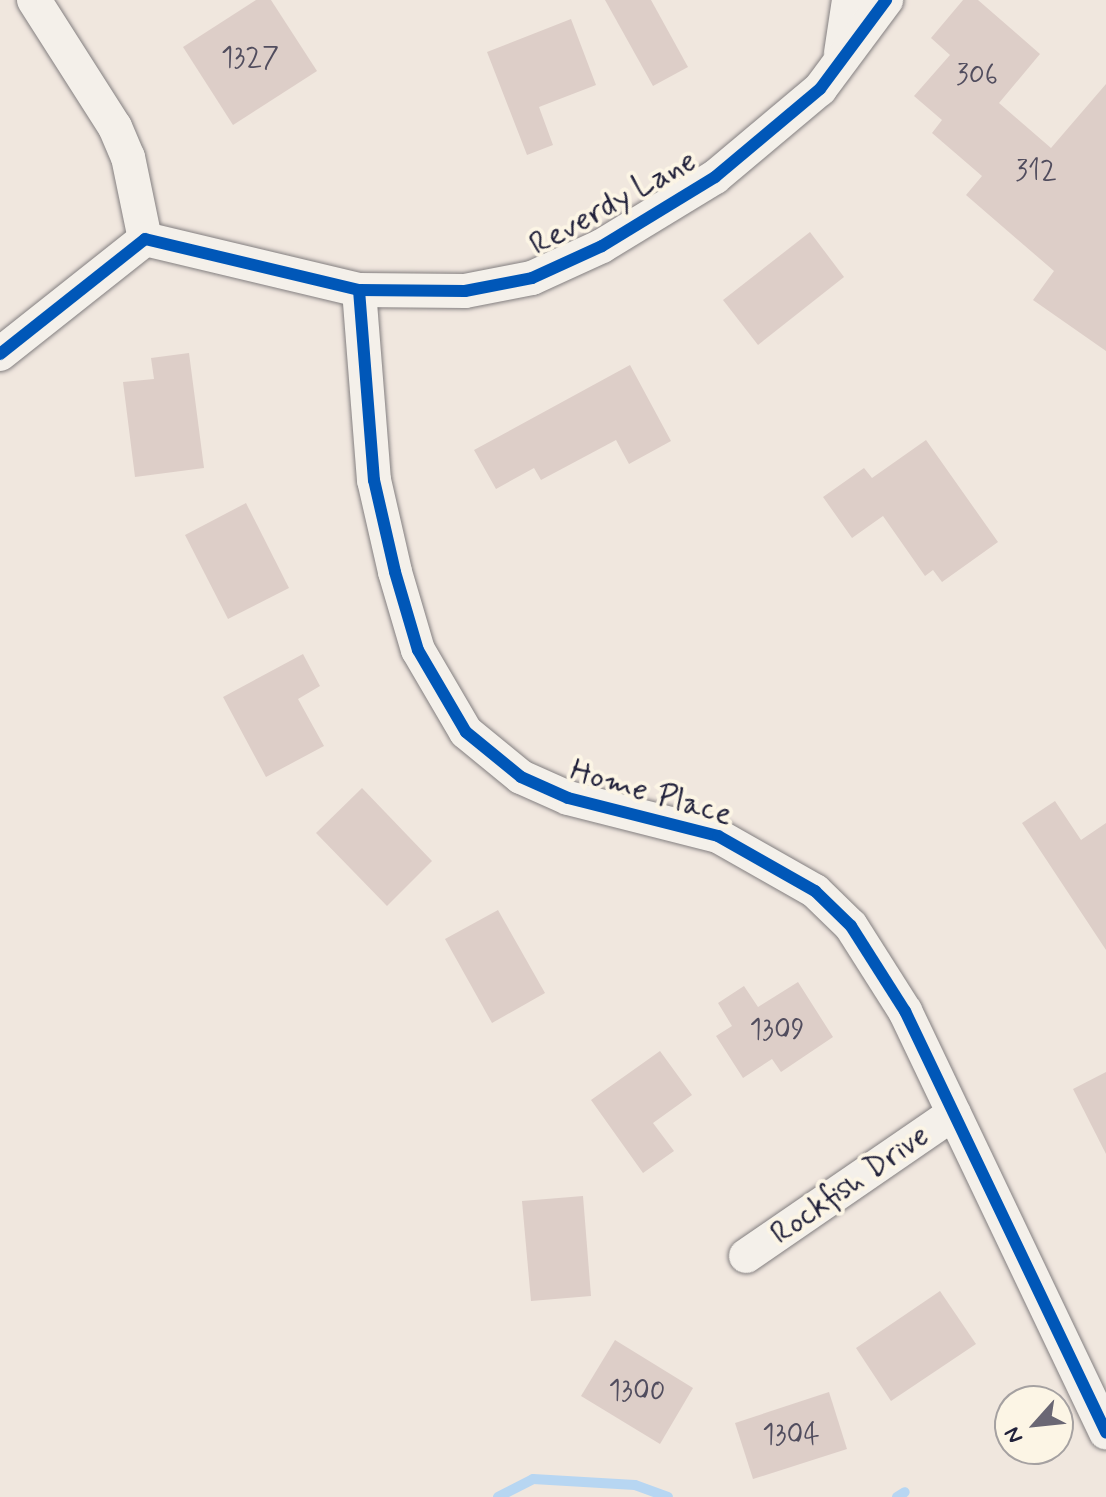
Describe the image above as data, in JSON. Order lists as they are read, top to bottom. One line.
{"streets":{"street":["Reverdy Lane","Home Place","Rockfish Drive"]},"crossings":[["Reverdy Lane","Home Place"],["Home Place","Rockfish Drive"]],"house_numbers":["1327","306","312","1309","1300","1304"],"north":"bottom left"}
